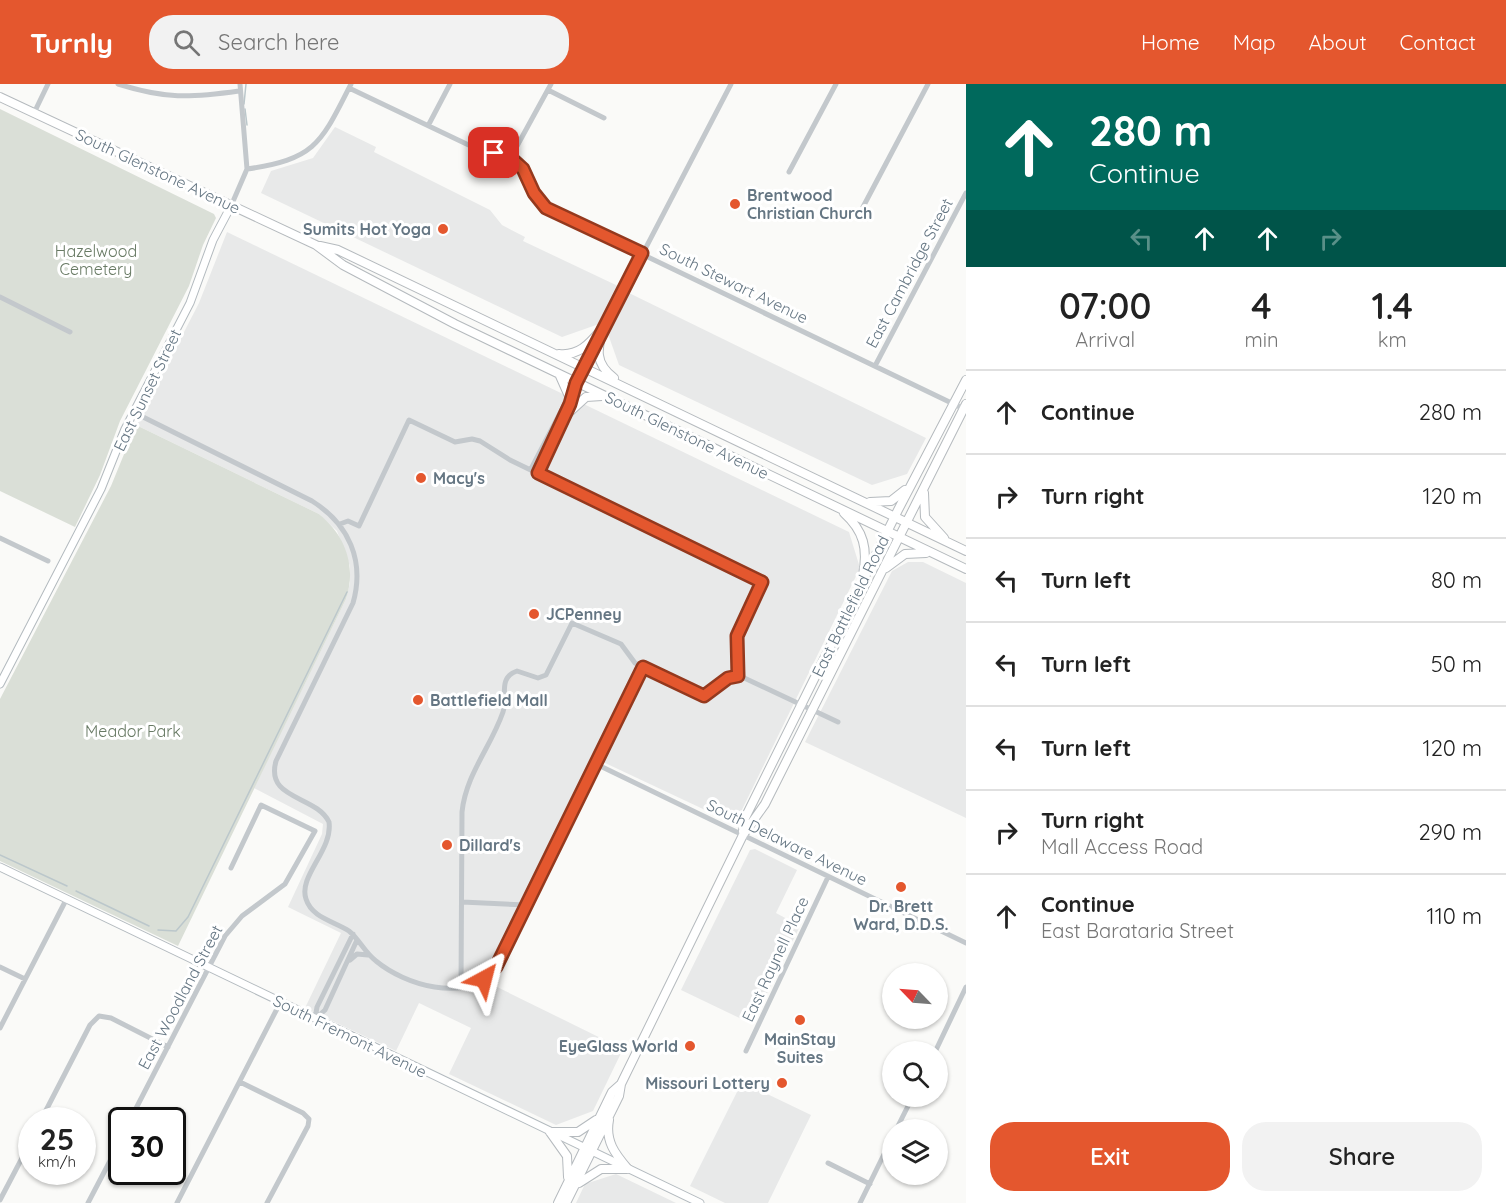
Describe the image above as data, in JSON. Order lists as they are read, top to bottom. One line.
{"streets":{"main road":["South Glenstone Avenue","East Sunset Street","East Battlefield Road","South Fremont Avenue"],"street":["East Cambridge Street","South Stewart Avenue","South Delaware Avenue","East Raynell Place","East Woodland Street"]},"crossings":[["South Glenstone Avenue","East Sunset Street"],["South Glenstone Avenue","East Battlefield Road"],["East Cambridge Street","South Stewart Avenue"],["South Stewart Avenue","East Battlefield Road"],["East Battlefield Road","South Delaware Avenue"],["East Battlefield Road","South Fremont Avenue"],["South Delaware Avenue","East Raynell Place"],["East Woodland Street","South Fremont Avenue"]],"parks":["Hazelwood Cemetery","Meador Park"],"places":["Brentwood Christian Church","Sumits Hot Yoga","Macy's","JCPenney","Battlefield Mall","Dillard's","Dr. Brett Ward, D.D.S.","MainStay Suites","EyeGlass World","Missouri Lottery"],"north":"top left","page":{"header":"Turnly","search":"Search here","nav":["Home","Map","About","Contact"],"turn":["280 m","Continue"],"eta":["07:00","Arrival","4","min","1.4","km"],"list":[{"name":"Continue","value":"280 m"},{"name":"Turn right","value":"120 m"},{"name":"Turn left","value":"80 m"},{"name":"Turn left","value":"50 m"},{"name":"Turn left","value":"120 m"},{"name":"Turn right","note":"Mall Access Road","value":"290 m"},{"name":"Continue","note":"East Barataria Street","value":"110 m"}],"speed":"25 km/h","limit":"30","buttons":["Exit","Share"]}}
